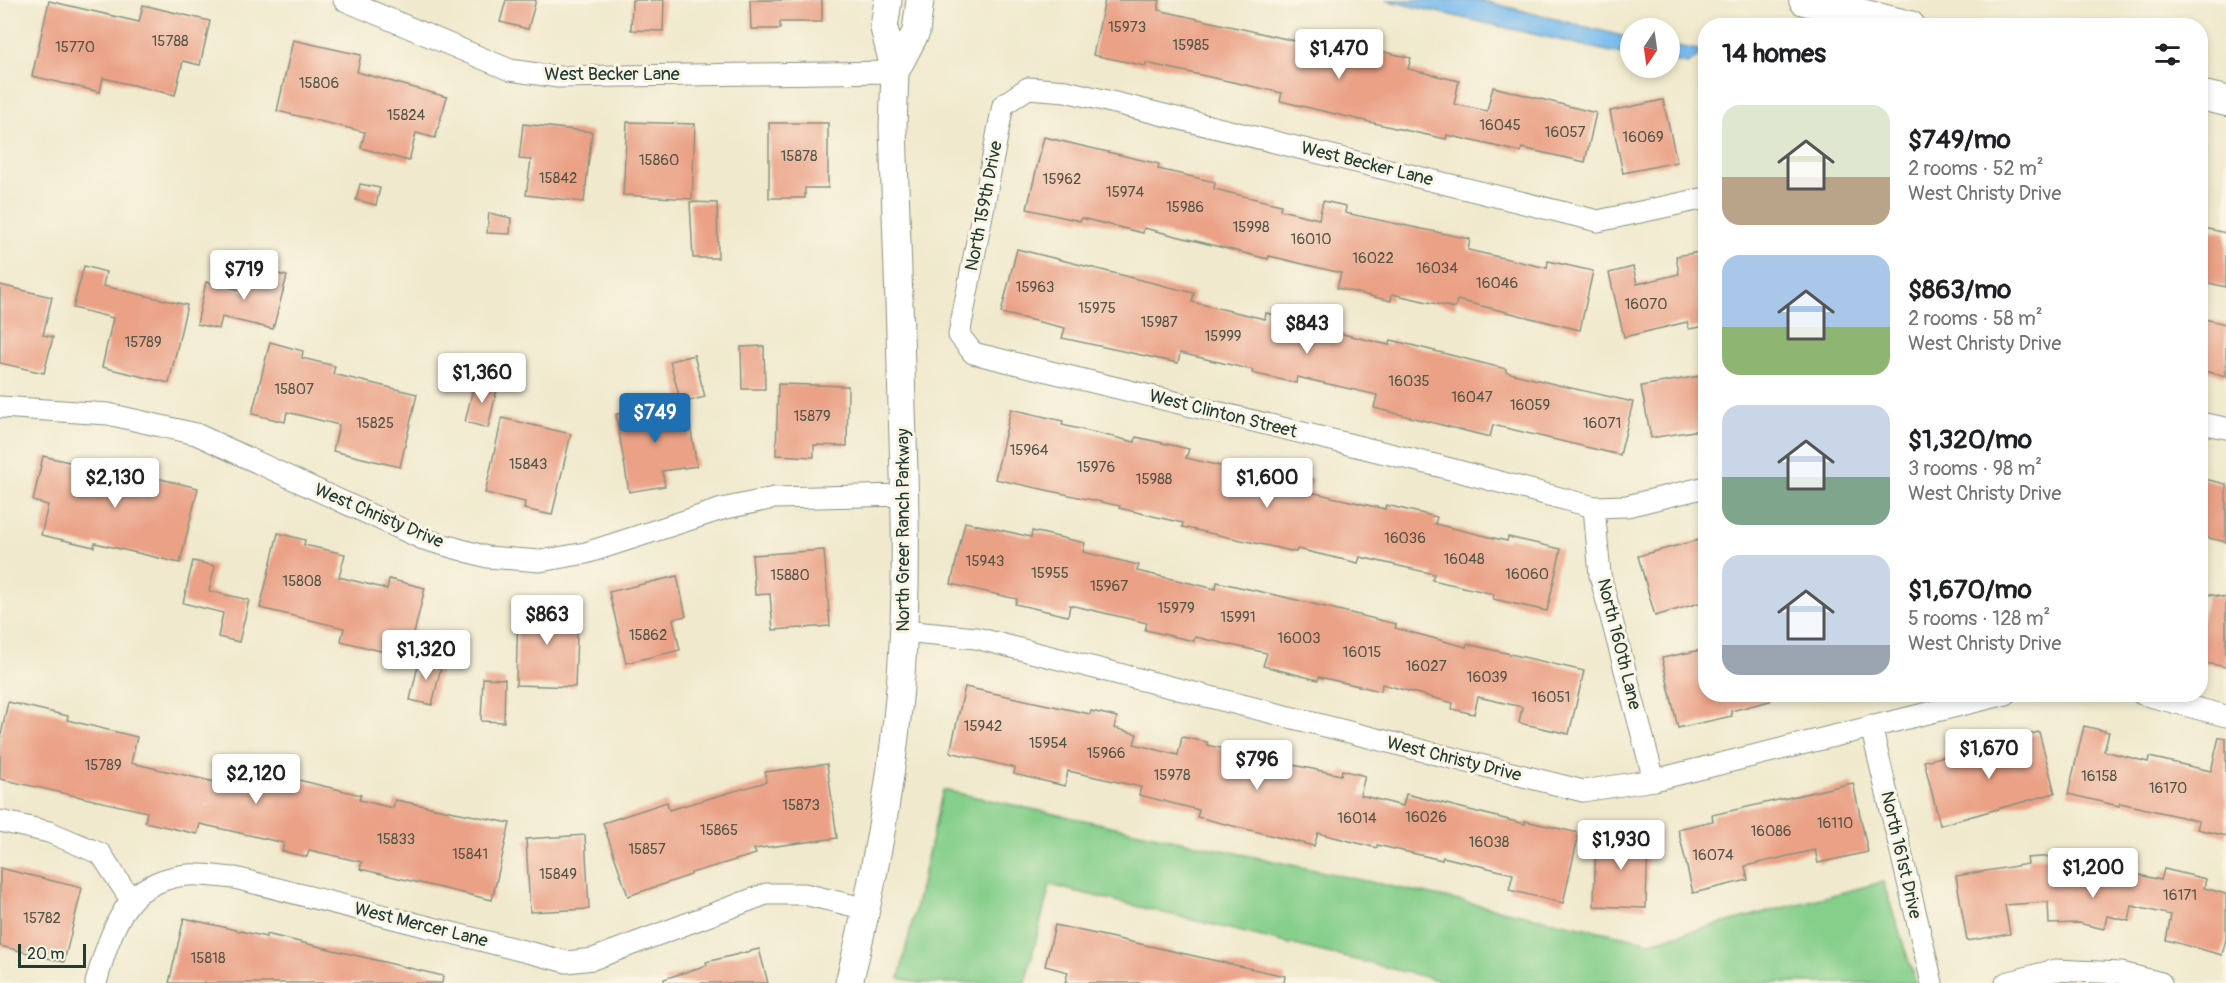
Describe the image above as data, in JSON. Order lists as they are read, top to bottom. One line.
{"streets":{"street":["West Becker Lane","North 159th Drive","West Clinton Street","West Christy Drive","North Greer Ranch Parkway","North 160th Lane","North 161st Drive","West Mercer Lane"]},"crossings":[["West Becker Lane","North 159th Drive"],["West Becker Lane","North Greer Ranch Parkway"],["North 159th Drive","West Clinton Street"],["West Clinton Street","North 160th Lane"],["West Christy Drive","North Greer Ranch Parkway"],["West Christy Drive","North 160th Lane"],["West Christy Drive","North 161st Drive"],["North Greer Ranch Parkway","West Mercer Lane"]],"house_numbers":["15973","15788","15985","15770","15806","15824","16045","16057","16069","15878","15860","15842","15962","15974","15986","15998","16010","16022","16034","16046","15963","16070","15975","15987","15999","15789","16035","15807","16047","16059","15879","15825","16071","15964","15843","15976","15988","16036","16048","15943","15955","16060","15880","15808","15967","15979","15991","15862","16003","16015","16027","16039","16051","15942","15954","15966","15789","15978","16158","16170","15873","16026","16014","16110","15865","16086","15833","16038","15857","15841","16074","15849","16171","15782","15818"],"scale_bar":"20 m","north":"bottom","page":{"heading":"14 homes","price":["$1,470","$719","$843","$1,360","$749","$2,130","$1,600","$863","$1,320","$1,670","$796","$2,120","$1,930","$1,200"],"list":[{"name":"$749/mo","note":"2 rooms · 52 m² · West Christy Drive"},{"name":"$863/mo","note":"2 rooms · 58 m² · West Christy Drive"},{"name":"$1,320/mo","note":"3 rooms · 98 m² · West Christy Drive"},{"name":"$1,670/mo","note":"5 rooms · 128 m² · West Christy Drive"}],"scale":"20 m"}}
